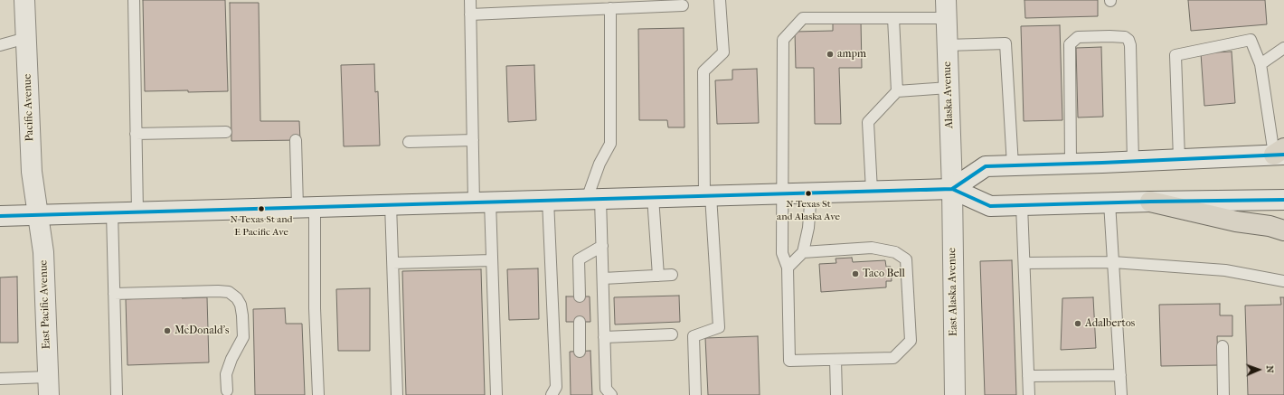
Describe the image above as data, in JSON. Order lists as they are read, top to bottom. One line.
{"streets":{"main road":["Alaska Avenue","Pacific Avenue","East Alaska Avenue","East Pacific Avenue"]},"crossings":[["Alaska Avenue","East Alaska Avenue"],["Pacific Avenue","East Pacific Avenue"]],"places":["ampm","N Texas St and Alaska Ave","N Texas St and E Pacific Ave","Taco Bell","Adalbertos","McDonald's"],"north":"right"}
